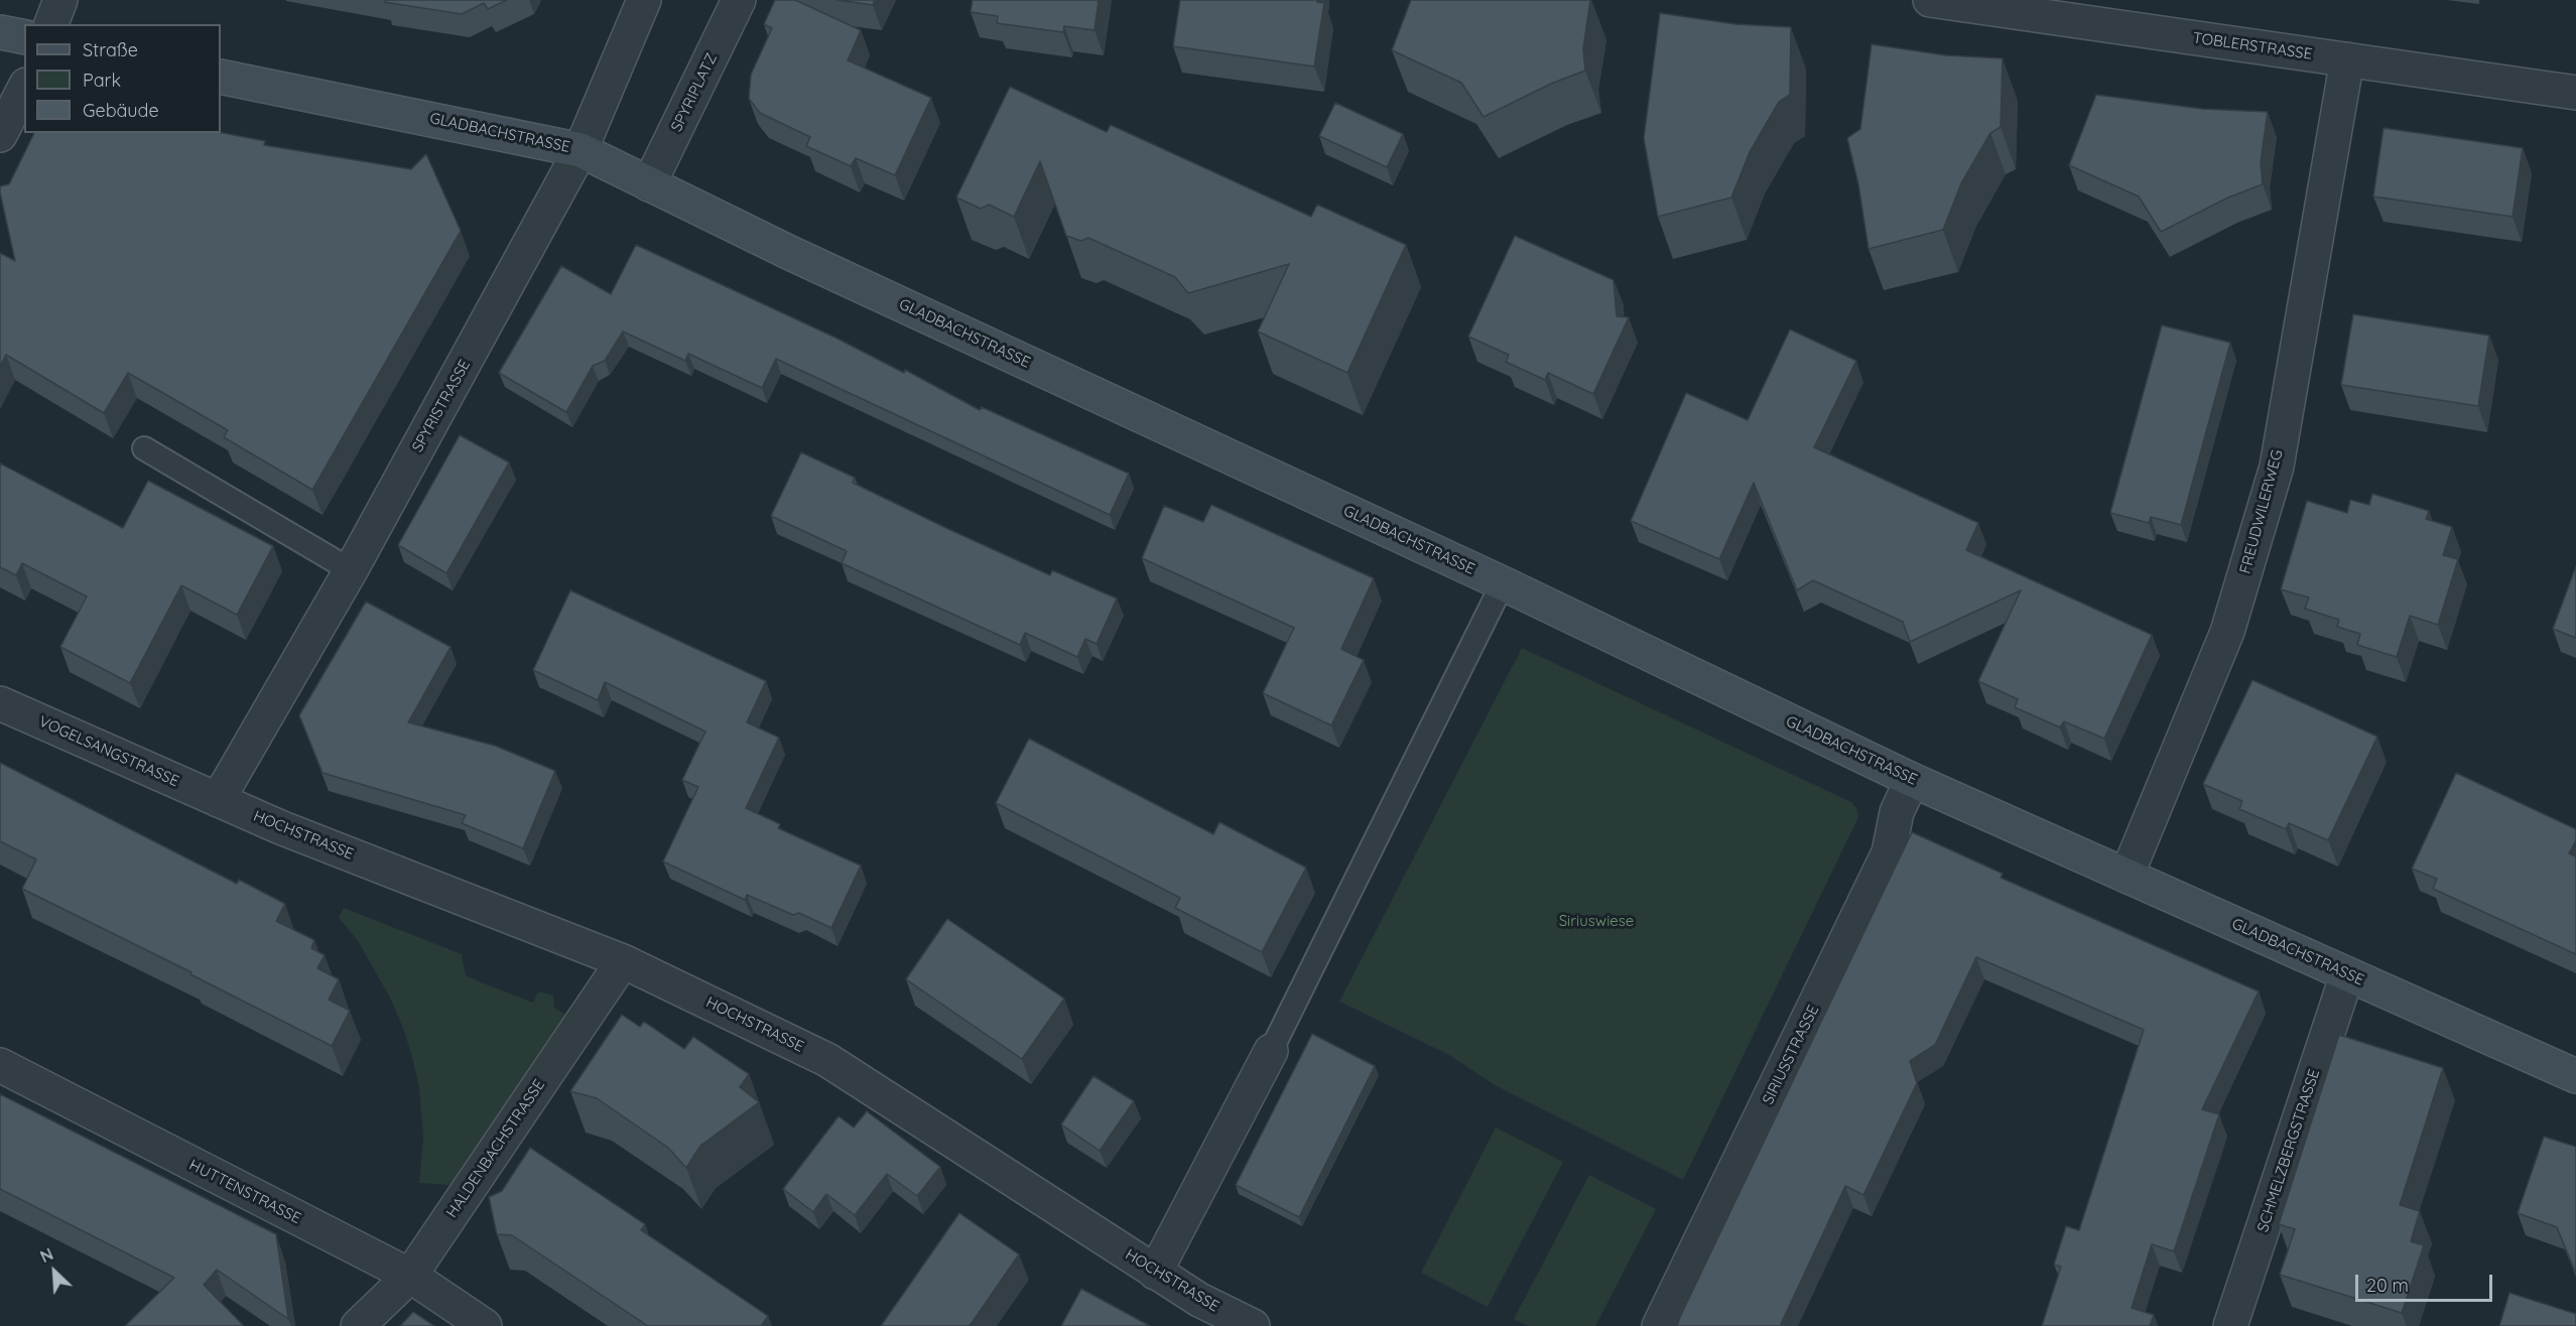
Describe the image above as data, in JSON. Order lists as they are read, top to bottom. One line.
{"streets":{"street":["TOBLERSTRASSE","SPYRIPLATZ","GLADBACHSTRASSE","SPYRISTRASSE","FREUDWILERWEG","VOGELSANGSTRASSE","HOCHSTRASSE","SIRIUSSTRASSE","HALDENBACHSTRASSE","SCHMELZBERGSTRASSE","HUTTENSTRASSE"]},"crossings":[["TOBLERSTRASSE","FREUDWILERWEG"],["SPYRIPLATZ","GLADBACHSTRASSE"],["GLADBACHSTRASSE","SPYRISTRASSE"],["GLADBACHSTRASSE","FREUDWILERWEG"],["GLADBACHSTRASSE","SIRIUSSTRASSE"],["GLADBACHSTRASSE","SCHMELZBERGSTRASSE"],["SPYRISTRASSE","VOGELSANGSTRASSE"],["SPYRISTRASSE","HOCHSTRASSE"],["VOGELSANGSTRASSE","HOCHSTRASSE"],["HOCHSTRASSE","HALDENBACHSTRASSE"],["HALDENBACHSTRASSE","HUTTENSTRASSE"]],"parks":["Siriuswiese"],"legend":["Straße","Park","Gebäude"],"scale_bar":"20 m","north":"top left"}
